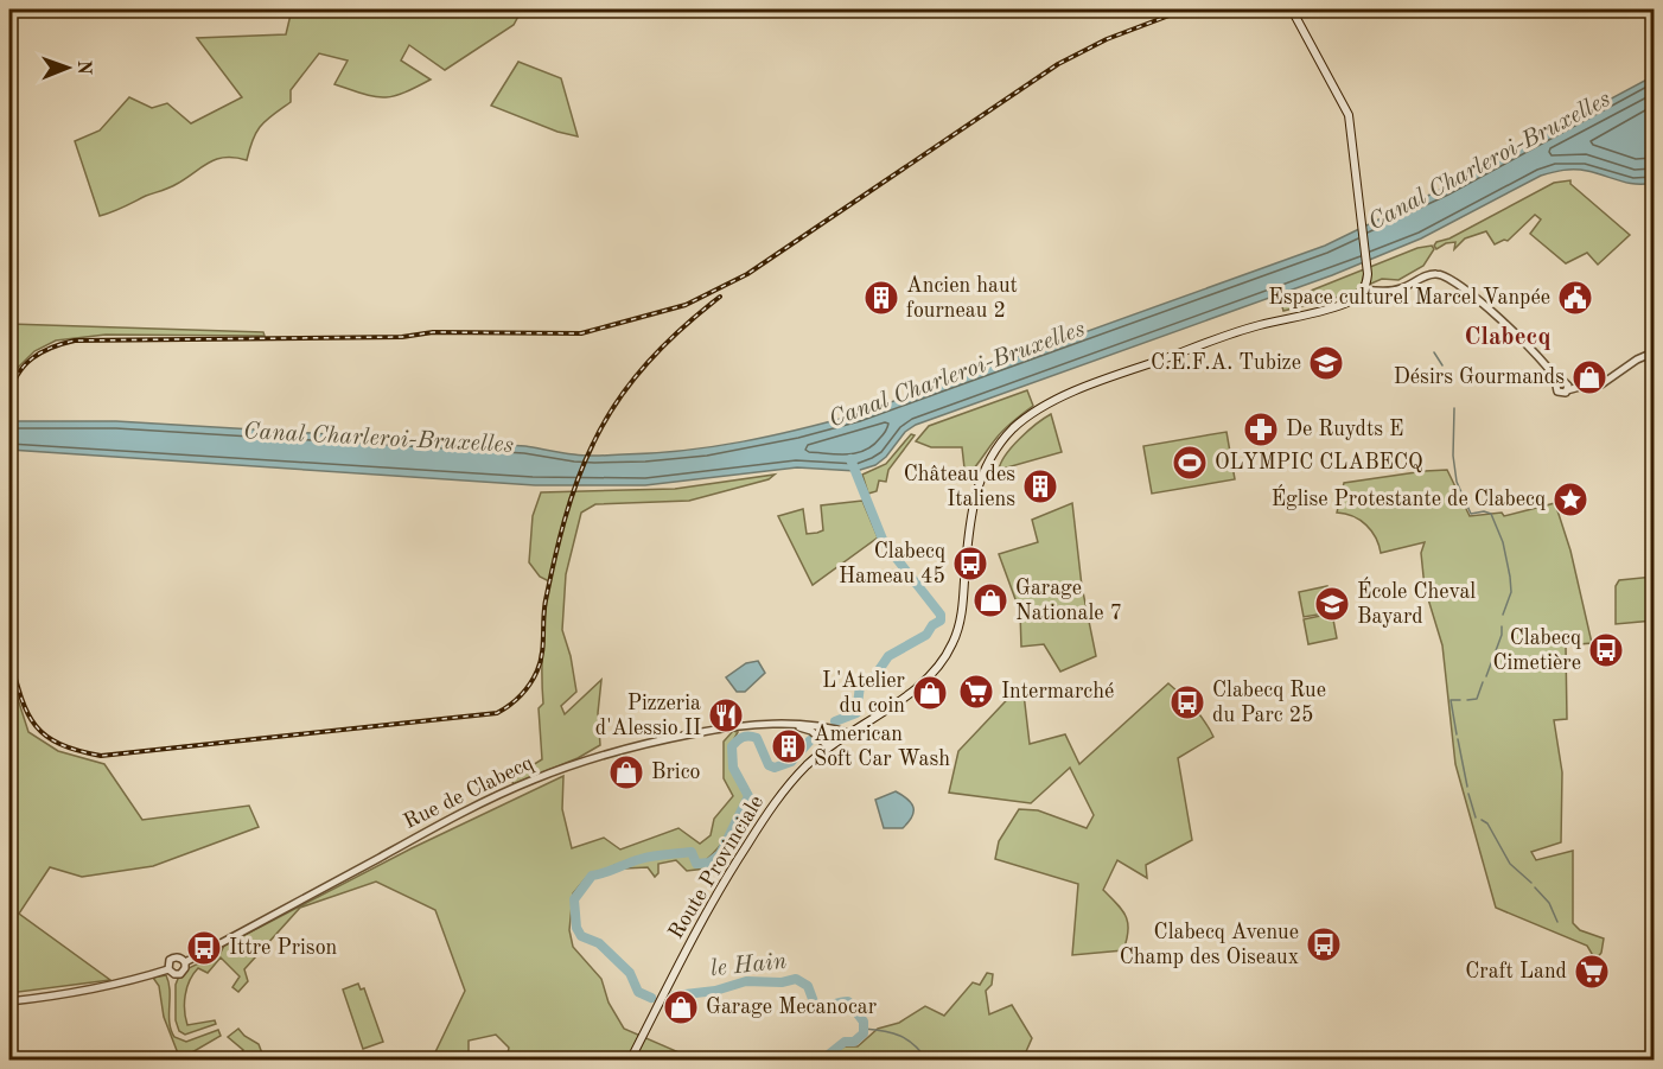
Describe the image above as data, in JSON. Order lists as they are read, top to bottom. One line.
{"streets":{"main road":["Route Provinciale"],"street":["Rue de Clabecq"]},"crossings":[["Rue de Clabecq","Route Provinciale"]],"districts":["Clabecq"],"water":["Canal Charleroi-Bruxelles","le Hain"],"places":{"building":["Ancien haut fourneau 2","Château des Italiens","American Soft Car Wash"],"public building":["Espace culturel Marcel Vanpée"],"school or university":["C.E.F.A. Tubize","École Cheval Bayard"],"shop":["Désirs Gourmands","Garage Nationale 7","L'Atelier du coin","Brico","Garage Mecanocar"],"pharmacy":["De Ruydts E"],"sports":["OLYMPIC CLABECQ"],"place":["Église Protestante de Clabecq"],"bus stop":["Clabecq Hameau 45","Clabecq Cimetière","Clabecq Rue du Parc 25","Clabecq Avenue Champ des Oiseaux","Ittre Prison"],"supermarket":["Intermarché","Craft Land"],"restaurant":["Pizzeria d'Alessio II"]},"north":"right"}
